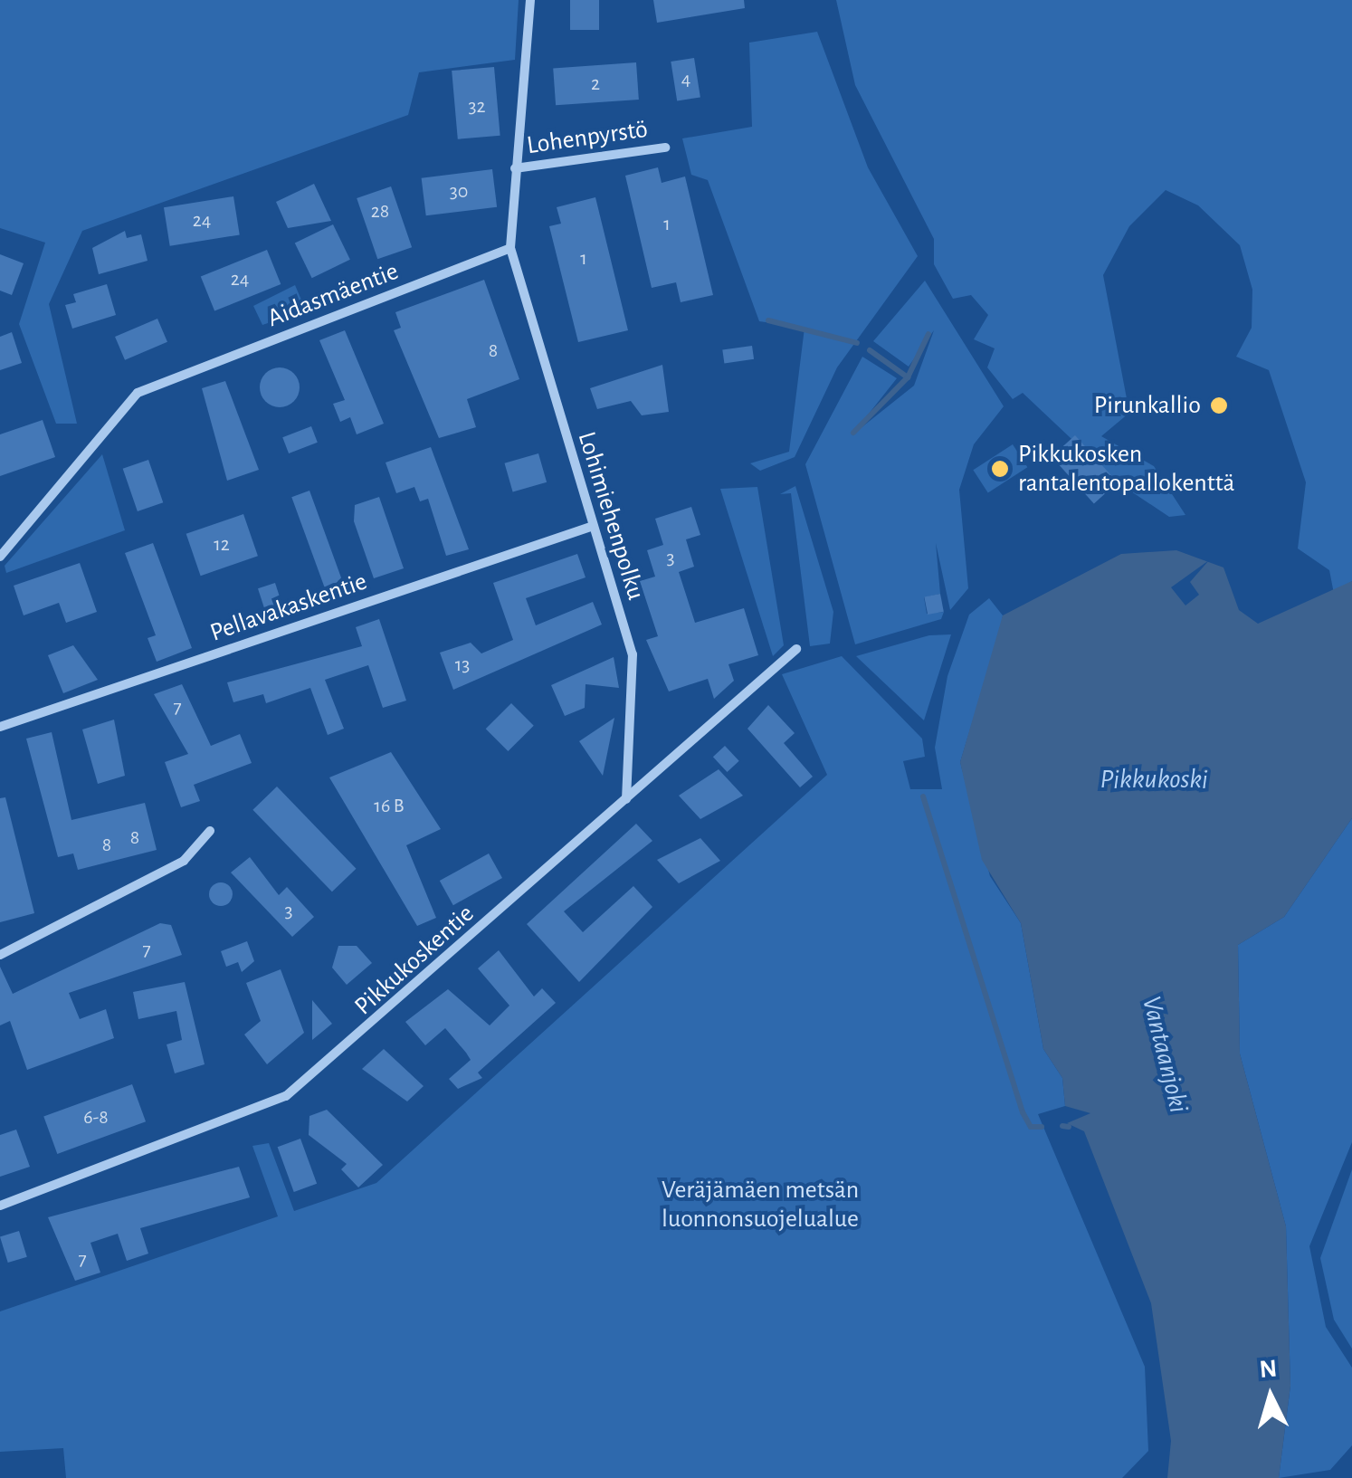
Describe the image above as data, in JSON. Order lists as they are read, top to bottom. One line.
{"streets":{"street":["Lohenpyrstö","Aidasmäentie","Lohimiehenpolku","Pellavakaskentie","Pikkukoskentie"]},"crossings":[["Aidasmäentie","Lohimiehenpolku"],["Lohimiehenpolku","Pellavakaskentie"],["Lohimiehenpolku","Pikkukoskentie"]],"water":["Pikkukoski","Vantaanjoki"],"parks":["Veräjämäen metsän luonnonsuojelualue"],"places":["Pirunkallio","Pikkukosken rantalentopallokenttä"],"house_numbers":["4","2","32","30","28","24","1","1","24","8","12","3","13","7","16 B","8","8","3","7","6-8","7"],"north":"top"}
